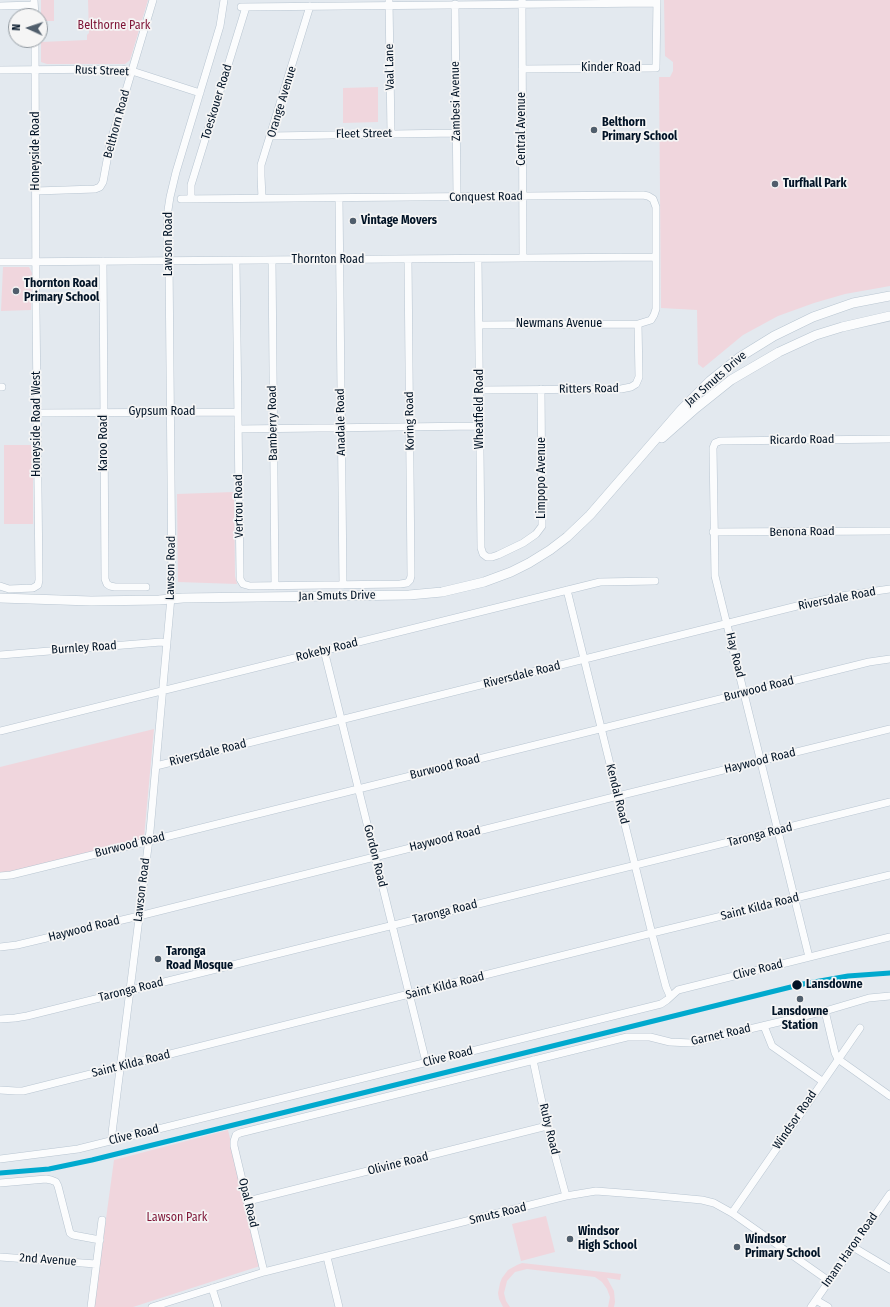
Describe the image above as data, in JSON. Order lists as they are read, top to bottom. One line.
{"streets":{"main road":["Jan Smuts Drive"],"street":["Vaal Lane","Kinder Road","Rust Street","Zambesi Avenue","Toeskouer Road","Orange Avenue","Belthorn Road","Central Avenue","Fleet Street","Honeyside Road","Conquest Road","Lawson Road","Thornton Road","Newmans Avenue","Ritters Road","Wheatfield Road","Gypsum Road","Koring Road","Anadale Road","Bamberry Road","Honeyside Road West","Ricardo Road","Karoo Road","Limpopo Avenue","Vertrou Road","Benona Road","Riversdale Road","Burnley Road","Rokeby Road","Hay Road","Burwood Road","Haywood Road","Kendal Road","Taronga Road","Gordon Road","Saint Kilda Road","Clive Road","Garnet Road","Windsor Road","Ruby Road","Olivine Road","Opal Road","Smuts Road","Imam Haron Road","2nd Avenue"]},"crossings":[["Vaal Lane","Toeskouer Road"],["Vaal Lane","Fleet Street"],["Kinder Road","Toeskouer Road"],["Kinder Road","Central Avenue"],["Rust Street","Belthorn Road"],["Rust Street","Honeyside Road"],["Rust Street","Lawson Road"],["Zambesi Avenue","Toeskouer Road"],["Zambesi Avenue","Fleet Street"],["Zambesi Avenue","Conquest Road"],["Toeskouer Road","Orange Avenue"],["Toeskouer Road","Central Avenue"],["Toeskouer Road","Conquest Road"],["Orange Avenue","Fleet Street"],["Orange Avenue","Conquest Road"],["Belthorn Road","Honeyside Road"],["Central Avenue","Conquest Road"],["Central Avenue","Thornton Road"],["Honeyside Road","Thornton Road"],["Honeyside Road","Honeyside Road West"],["Conquest Road","Thornton Road"],["Conquest Road","Newmans Avenue"],["Conquest Road","Ritters Road"],["Conquest Road","Anadale Road"],["Lawson Road","Thornton Road"],["Lawson Road","Jan Smuts Drive"],["Lawson Road","Gypsum Road"],["Lawson Road","Riversdale Road"],["Lawson Road","Burnley Road"],["Lawson Road","Rokeby Road"],["Lawson Road","Burwood Road"],["Lawson Road","Haywood Road"],["Lawson Road","Taronga Road"],["Lawson Road","Saint Kilda Road"],["Lawson Road","Clive Road"],["Thornton Road","Wheatfield Road"],["Thornton Road","Koring Road"],["Thornton Road","Anadale Road"],["Thornton Road","Bamberry Road"],["Thornton Road","Honeyside Road West"],["Thornton Road","Karoo Road"],["Thornton Road","Vertrou Road"],["Newmans Avenue","Ritters Road"],["Newmans Avenue","Wheatfield Road"],["Ritters Road","Wheatfield Road"],["Ritters Road","Limpopo Avenue"],["Wheatfield Road","Limpopo Avenue"],["Gypsum Road","Honeyside Road West"],["Gypsum Road","Karoo Road"],["Gypsum Road","Vertrou Road"],["Koring Road","Vertrou Road"],["Anadale Road","Vertrou Road"],["Bamberry Road","Vertrou Road"],["Ricardo Road","Hay Road"],["Benona Road","Hay Road"],["Riversdale Road","Hay Road"],["Riversdale Road","Kendal Road"],["Riversdale Road","Gordon Road"],["Rokeby Road","Kendal Road"],["Rokeby Road","Gordon Road"],["Hay Road","Burwood Road"],["Hay Road","Haywood Road"],["Hay Road","Taronga Road"],["Hay Road","Saint Kilda Road"],["Hay Road","Clive Road"],["Burwood Road","Kendal Road"],["Burwood Road","Gordon Road"],["Haywood Road","Kendal Road"],["Haywood Road","Gordon Road"],["Kendal Road","Taronga Road"],["Kendal Road","Saint Kilda Road"],["Kendal Road","Clive Road"],["Taronga Road","Gordon Road"],["Gordon Road","Saint Kilda Road"],["Gordon Road","Clive Road"],["Garnet Road","Ruby Road"],["Garnet Road","Opal Road"],["Windsor Road","Smuts Road"],["Ruby Road","Olivine Road"],["Ruby Road","Smuts Road"],["Olivine Road","Opal Road"],["Opal Road","Smuts Road"],["Smuts Road","Imam Haron Road"]],"parks":["Belthorne Park","Lawson Park"],"places":["Belthorn Primary School","Turfhall Park","Vintage Movers","Thornton Road Primary School","Taronga Road Mosque","Lansdowne","Lansdowne Station","Windsor High School","Windsor Primary School"],"north":"left"}
